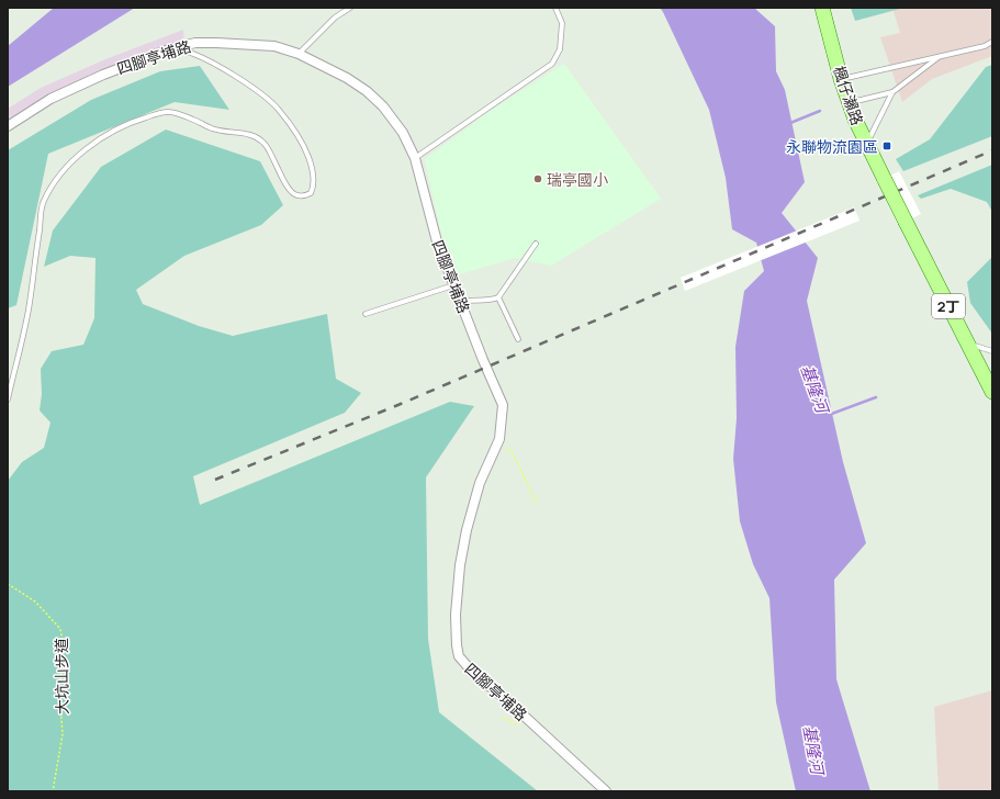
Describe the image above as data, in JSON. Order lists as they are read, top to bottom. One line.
{"streets":{"main road":["楓仔瀨路","2丁"],"street":["四腳亭埔路"],"path":["大坑山步道"]},"crossings":[["楓仔瀨路","2丁"]],"water":["基隆河"],"places":{"transit":["永聯物流園區"],"other":["瑞亭國小"]}}
